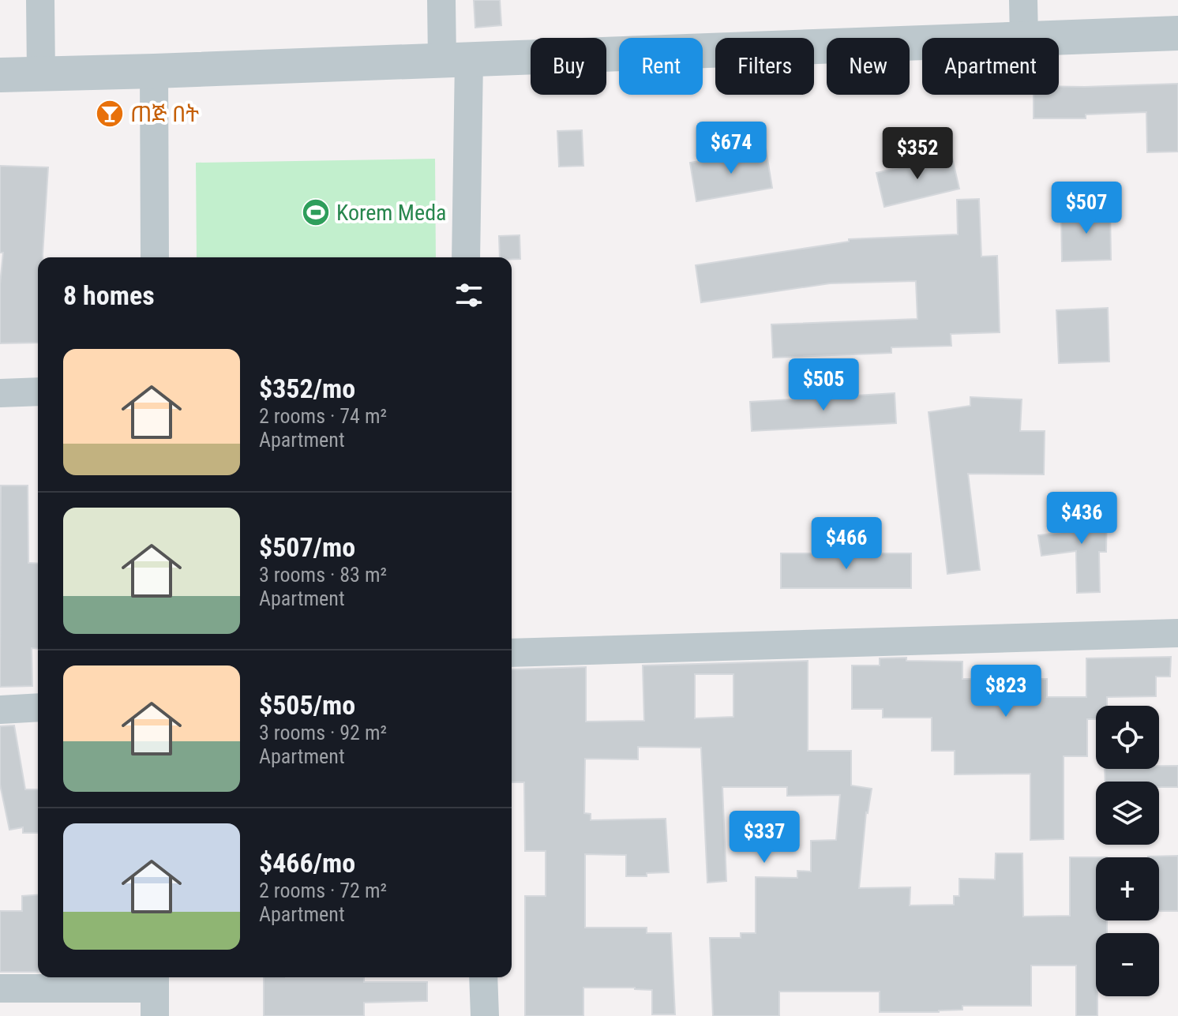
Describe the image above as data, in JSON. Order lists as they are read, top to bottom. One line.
{"places":{"bar":["ጠጅ በት"],"sports":["Korem Meda"]},"page":{"chip":["Buy","Rent","Filters","New","Apartment"],"price":["$674","$352","$507","$505","$436","$466","$823","$337"],"heading":"8 homes","list":[{"name":"$352/mo","note":"2 rooms · 74 m² · Apartment"},{"name":"$507/mo","note":"3 rooms · 83 m² · Apartment"},{"name":"$505/mo","note":"3 rooms · 92 m² · Apartment"},{"name":"$466/mo","note":"2 rooms · 72 m² · Apartment"}],"map_buttons":["+","−"]}}
